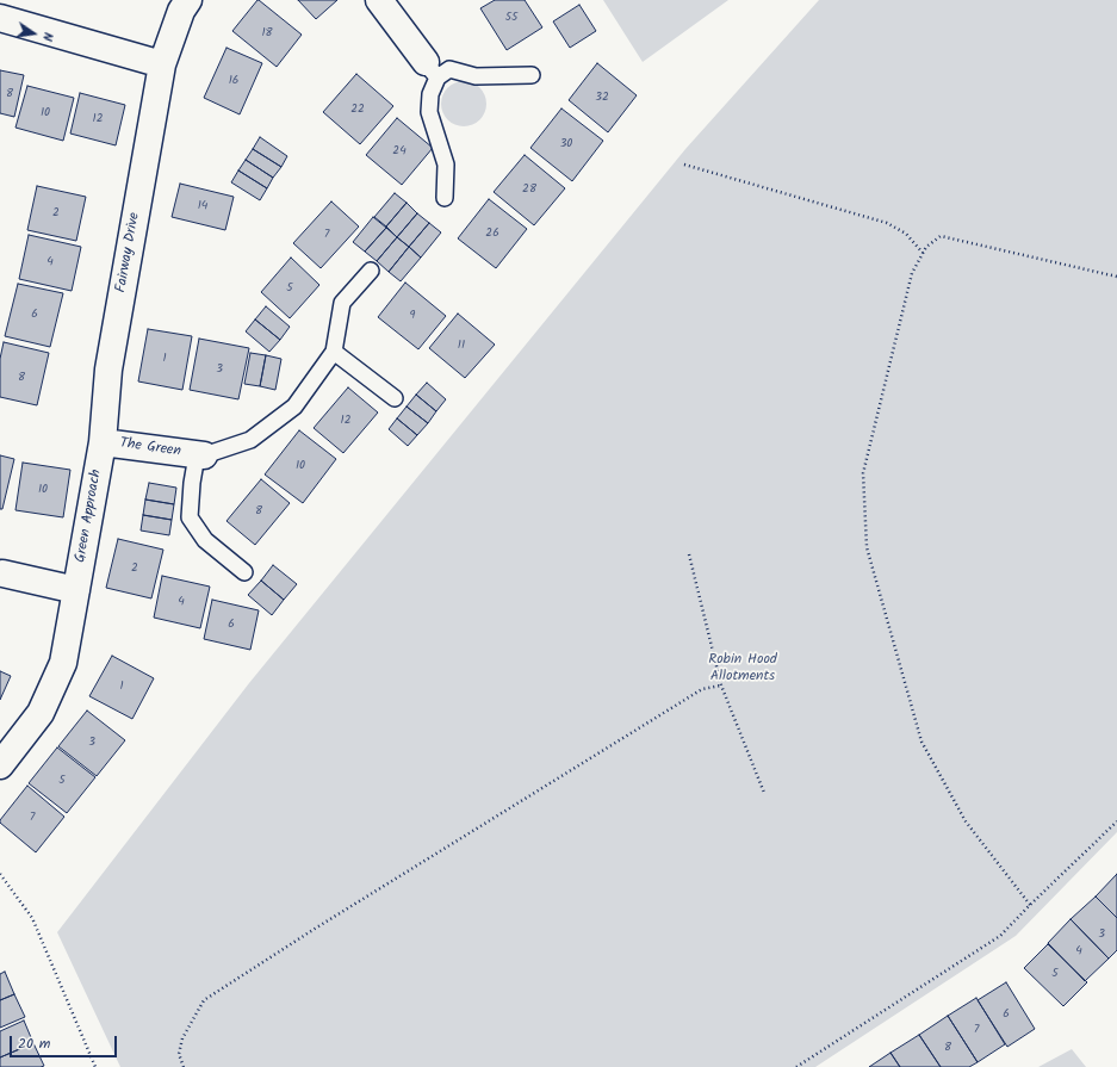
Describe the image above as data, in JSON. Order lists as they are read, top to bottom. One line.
{"streets":{"street":["Fairway Drive","The Green","Green Approach"]},"crossings":[["Fairway Drive","The Green"],["Fairway Drive","Green Approach"],["The Green","Green Approach"]],"parks":["Robin Hood Allotments"],"house_numbers":["55","18","16","8","32","22","10","12","30","24","28","14","2","26","7","4","5","6","9","11","1","3","8","12","10","10","8","2","4","6","1","3","5","7","3","4","5","6","7","8"],"scale_bar":"20 m","north":"right"}
